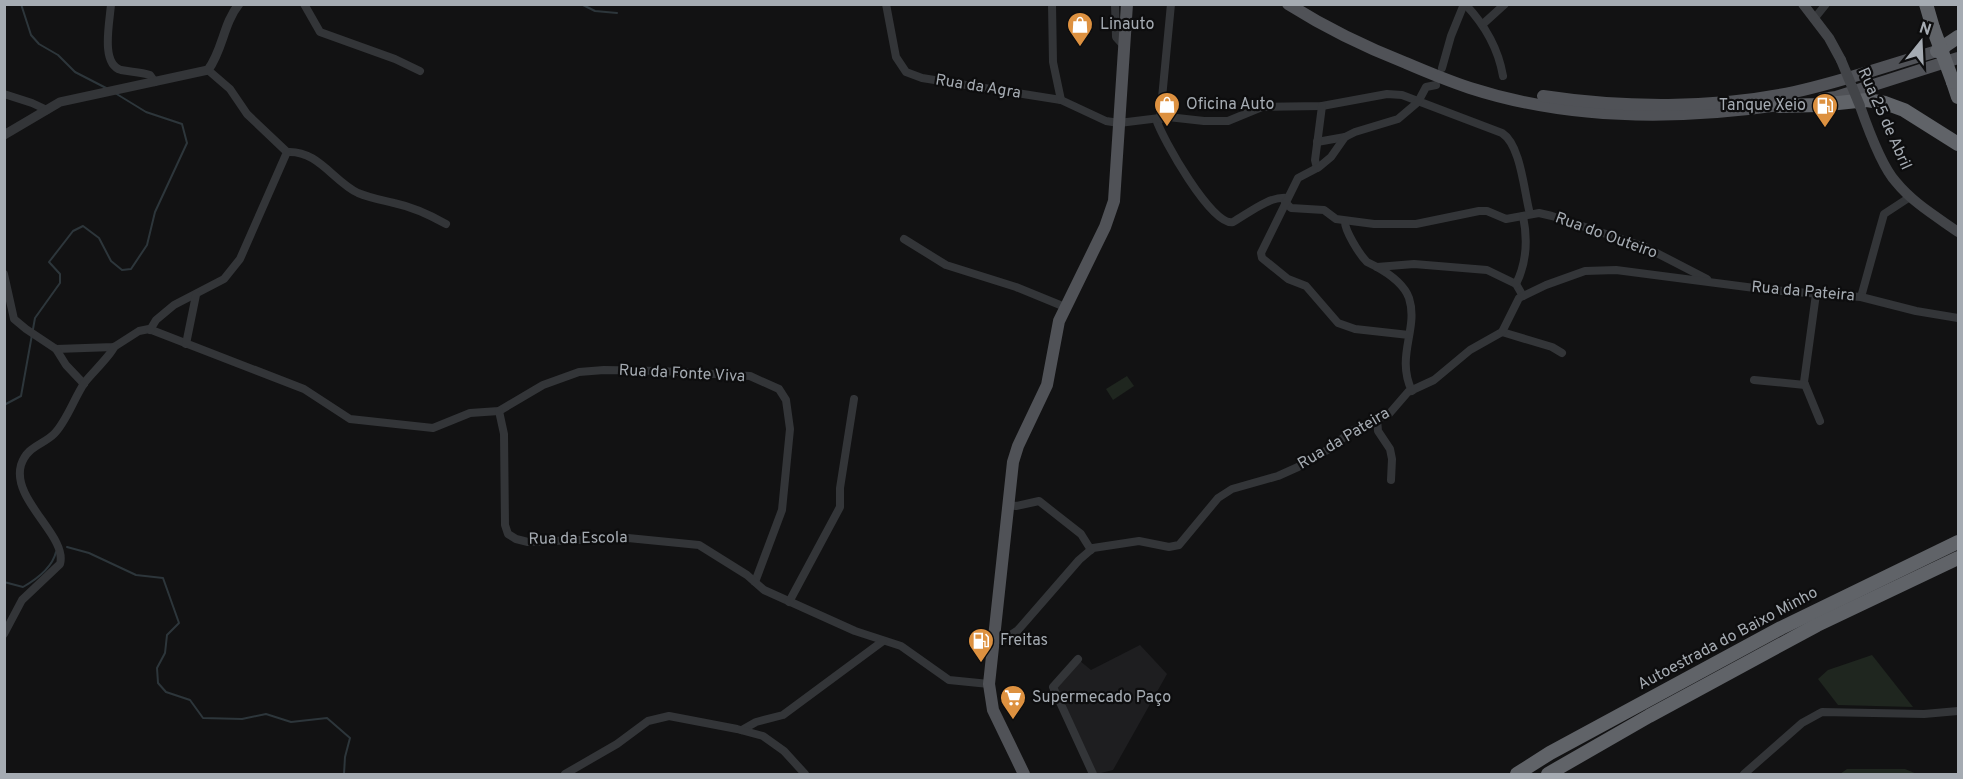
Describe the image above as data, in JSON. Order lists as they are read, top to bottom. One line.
{"streets":{"highway":["Autoestrada do Baixo Minho"],"main road":["Rua 25 de Abril"],"street":["Rua da Agra","Rua do Outeiro","Rua da Pateira","Rua da Fonte Viva","Rua da Escola"]},"crossings":[["Rua do Outeiro","Rua da Pateira"],["Rua da Fonte Viva","Rua da Escola"]],"places":{"shop":["Linauto","Oficina Auto"],"fuel station":["Tanque Xeio","Freitas"],"supermarket":["Supermecado Paço"]},"north":"top"}
